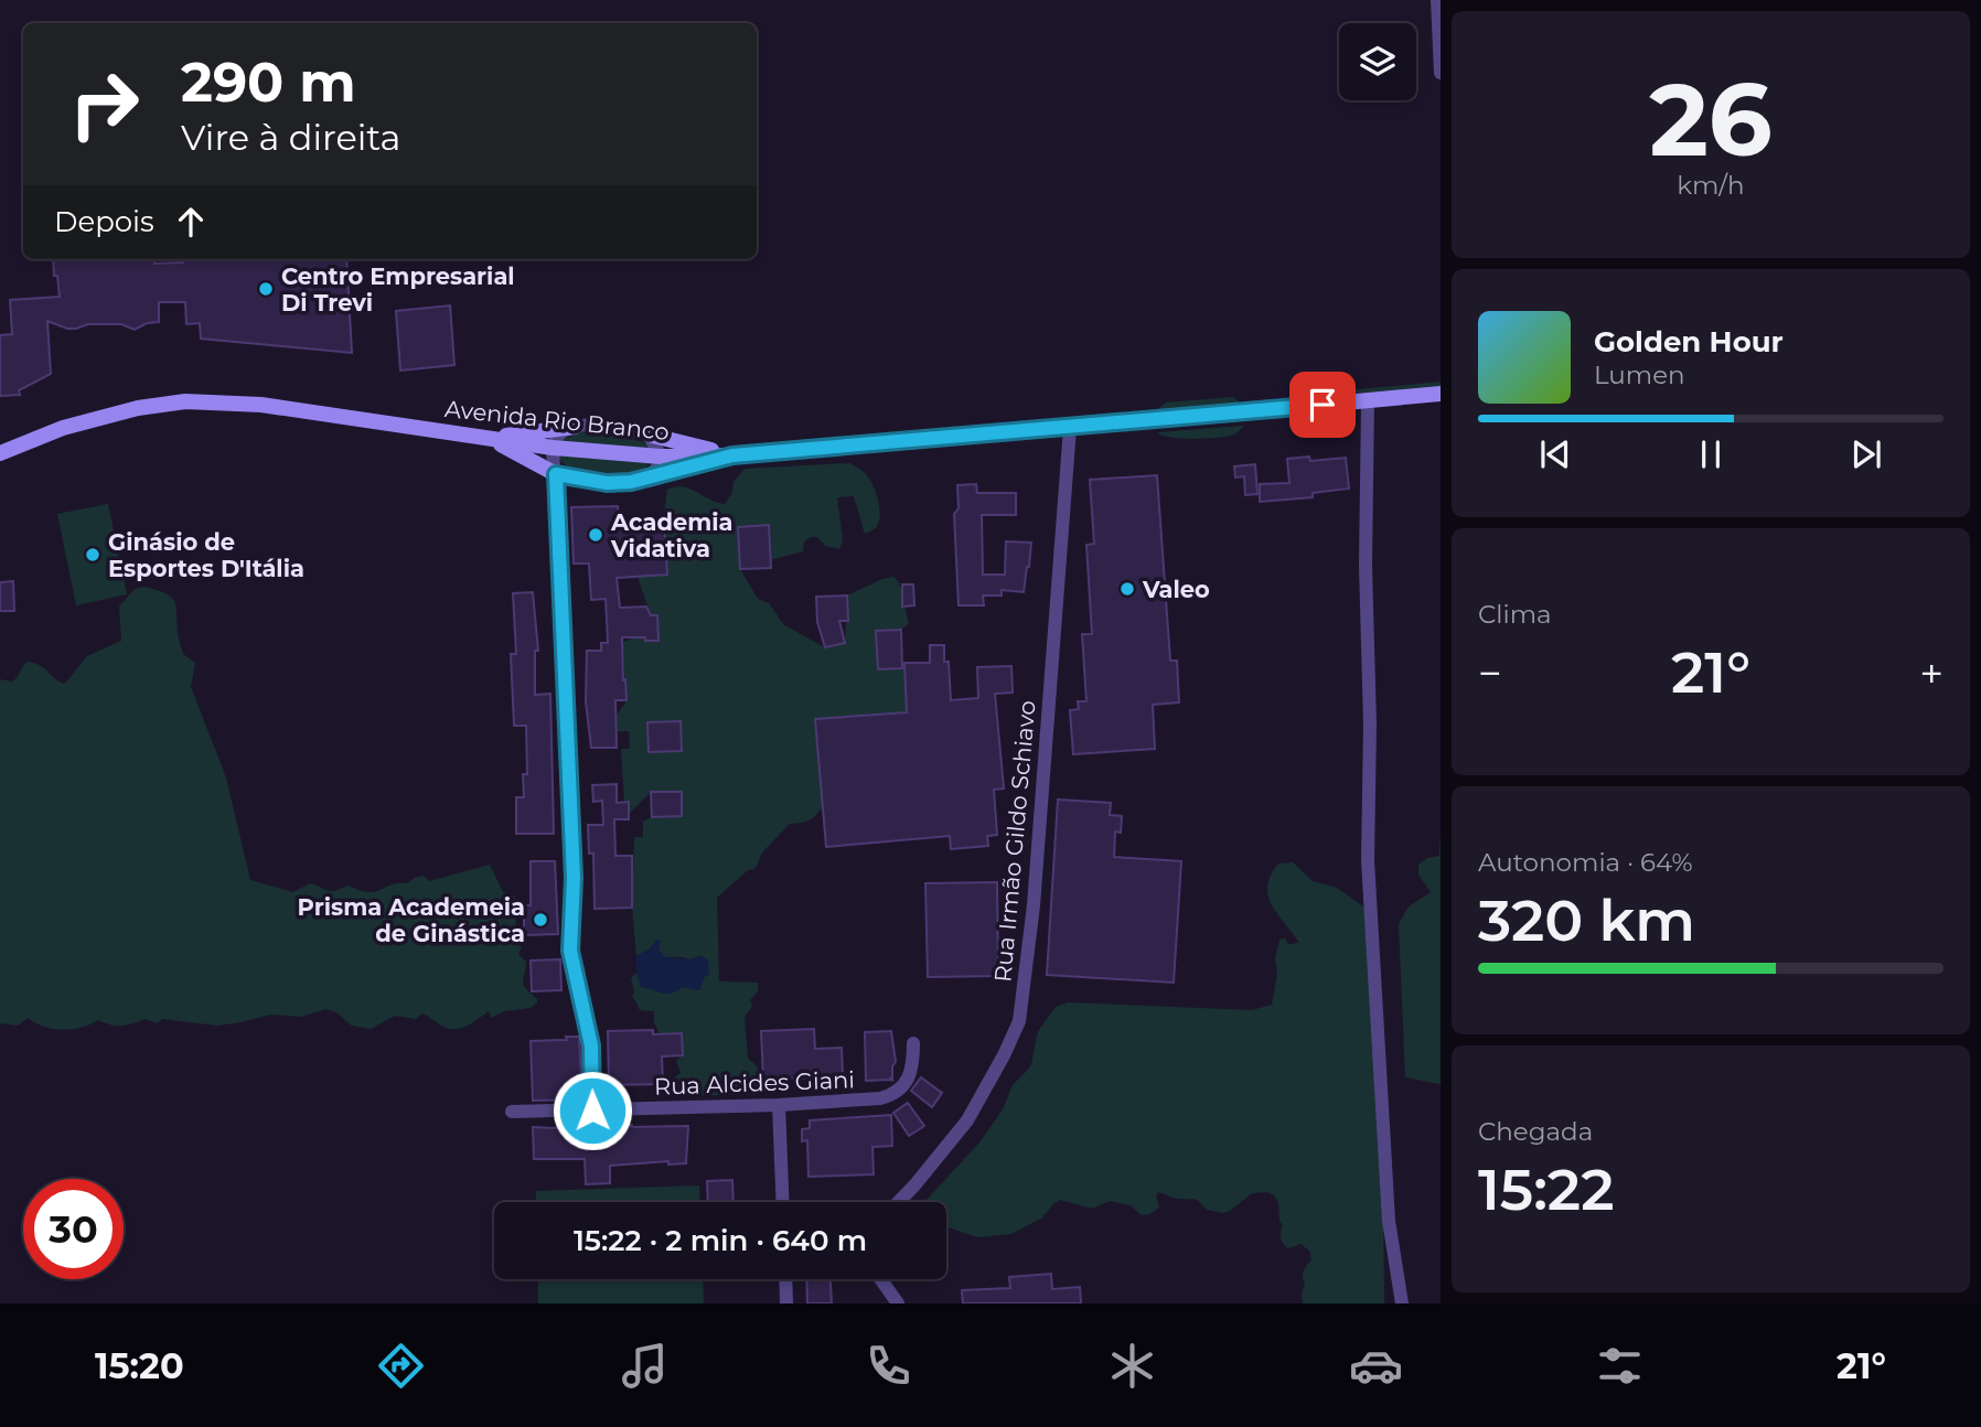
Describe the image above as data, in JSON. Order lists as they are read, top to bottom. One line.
{"streets":{"main road":["Avenida Rio Branco"],"street":["Rua Irmão Gildo Schiavo","Rua Alcides Giani"]},"crossings":[["Avenida Rio Branco","Rua Irmão Gildo Schiavo"]],"places":["Centro Empresarial Di Trevi","Academia Vidativa","Ginásio de Esportes D'Itália","Valeo","Prisma Academeia de Ginástica"],"page":{"tile":[["26","km/h"],"Clima",["Autonomia · 64%","320 km"],["Chegada","15:22"]],"turn":["290 m","Vire à direita"],"then":"Depois","song":["Golden Hour","Lumen"],"heat":["−","21°","+"],"limit":"30","trip":"15:22 · 2 min · 640 m","tabs":["15:20","21°"]}}
